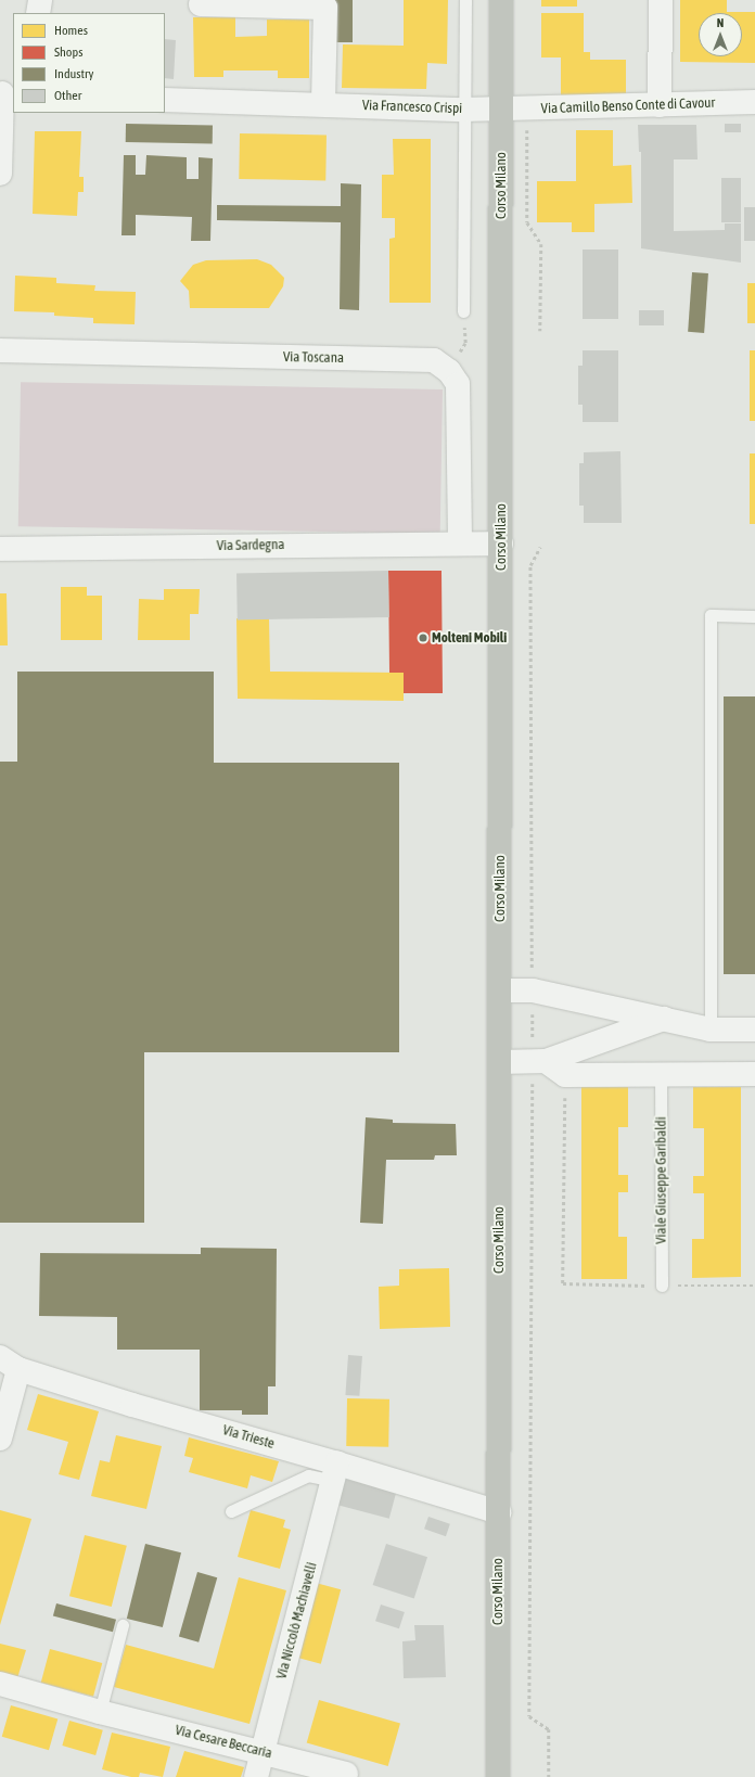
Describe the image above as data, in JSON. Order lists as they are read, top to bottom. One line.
{"streets":{"main road":["Corso Milano"],"street":["Via Camillo Benso Conte di Cavour","Via Francesco Crispi","Via Toscana","Via Sardegna","Via Trieste","Via Niccolò Machiavelli","Via Cesare Beccaria"],"lane":["Viale Giuseppe Garibaldi"]},"crossings":[["Via Camillo Benso Conte di Cavour","Via Francesco Crispi"],["Via Camillo Benso Conte di Cavour","Corso Milano"],["Via Francesco Crispi","Corso Milano"],["Corso Milano","Via Sardegna"],["Corso Milano","Via Trieste"],["Via Trieste","Via Niccolò Machiavelli"],["Via Niccolò Machiavelli","Via Cesare Beccaria"]],"places":["Molteni Mobili"],"legend":["Homes","Shops","Industry","Other"],"north":"top"}
